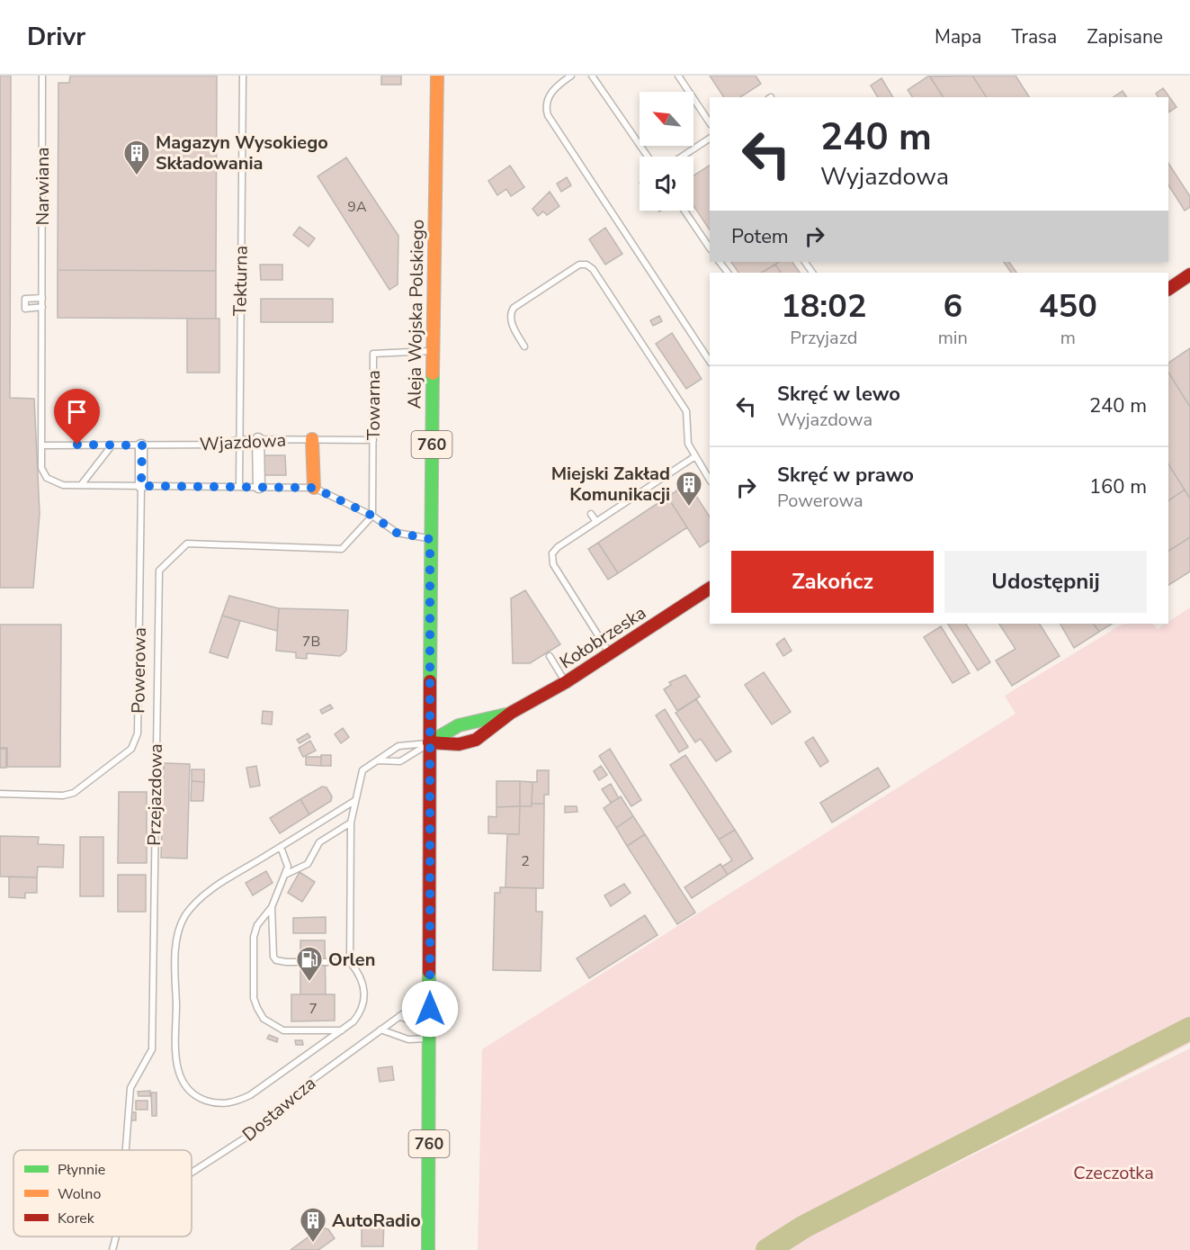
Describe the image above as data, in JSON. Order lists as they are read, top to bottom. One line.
{"streets":{"main road":["Aleja Wojska Polskiego","760","Kołobrzeska"],"street":["Powerowa"],"lane":["Narwiana","Tekturna","Towarna","Wjazdowa","Przejazdowa","Dostawcza"]},"crossings":[["Narwiana","Wjazdowa"],["Tekturna","Wjazdowa"],["Aleja Wojska Polskiego","Towarna"],["Aleja Wojska Polskiego","760"],["Aleja Wojska Polskiego","Kołobrzeska"],["Aleja Wojska Polskiego","Dostawcza"],["Towarna","Wjazdowa"],["Towarna","Przejazdowa"],["Wjazdowa","Powerowa"]],"parks":["Czeczotka"],"places":{"building":["Magazyn Wysokiego Składowania","Miejski Zakład Komunikacji","AutoRadio"],"fuel station":["Orlen"]},"house_numbers":["9A","7B","2","7"],"legend":["Płynnie","Wolno","Korek"],"north":"top left","page":{"header":"Drivr","nav":["Mapa","Trasa","Zapisane"],"turn":["240 m","Wyjazdowa"],"then":"Potem","eta":["18:02","Przyjazd","6","min","450","m"],"list":[{"name":"Skręć w lewo","note":"Wyjazdowa","value":"240 m"},{"name":"Skręć w prawo","note":"Powerowa","value":"160 m"}],"buttons":["Zakończ","Udostępnij"]}}
